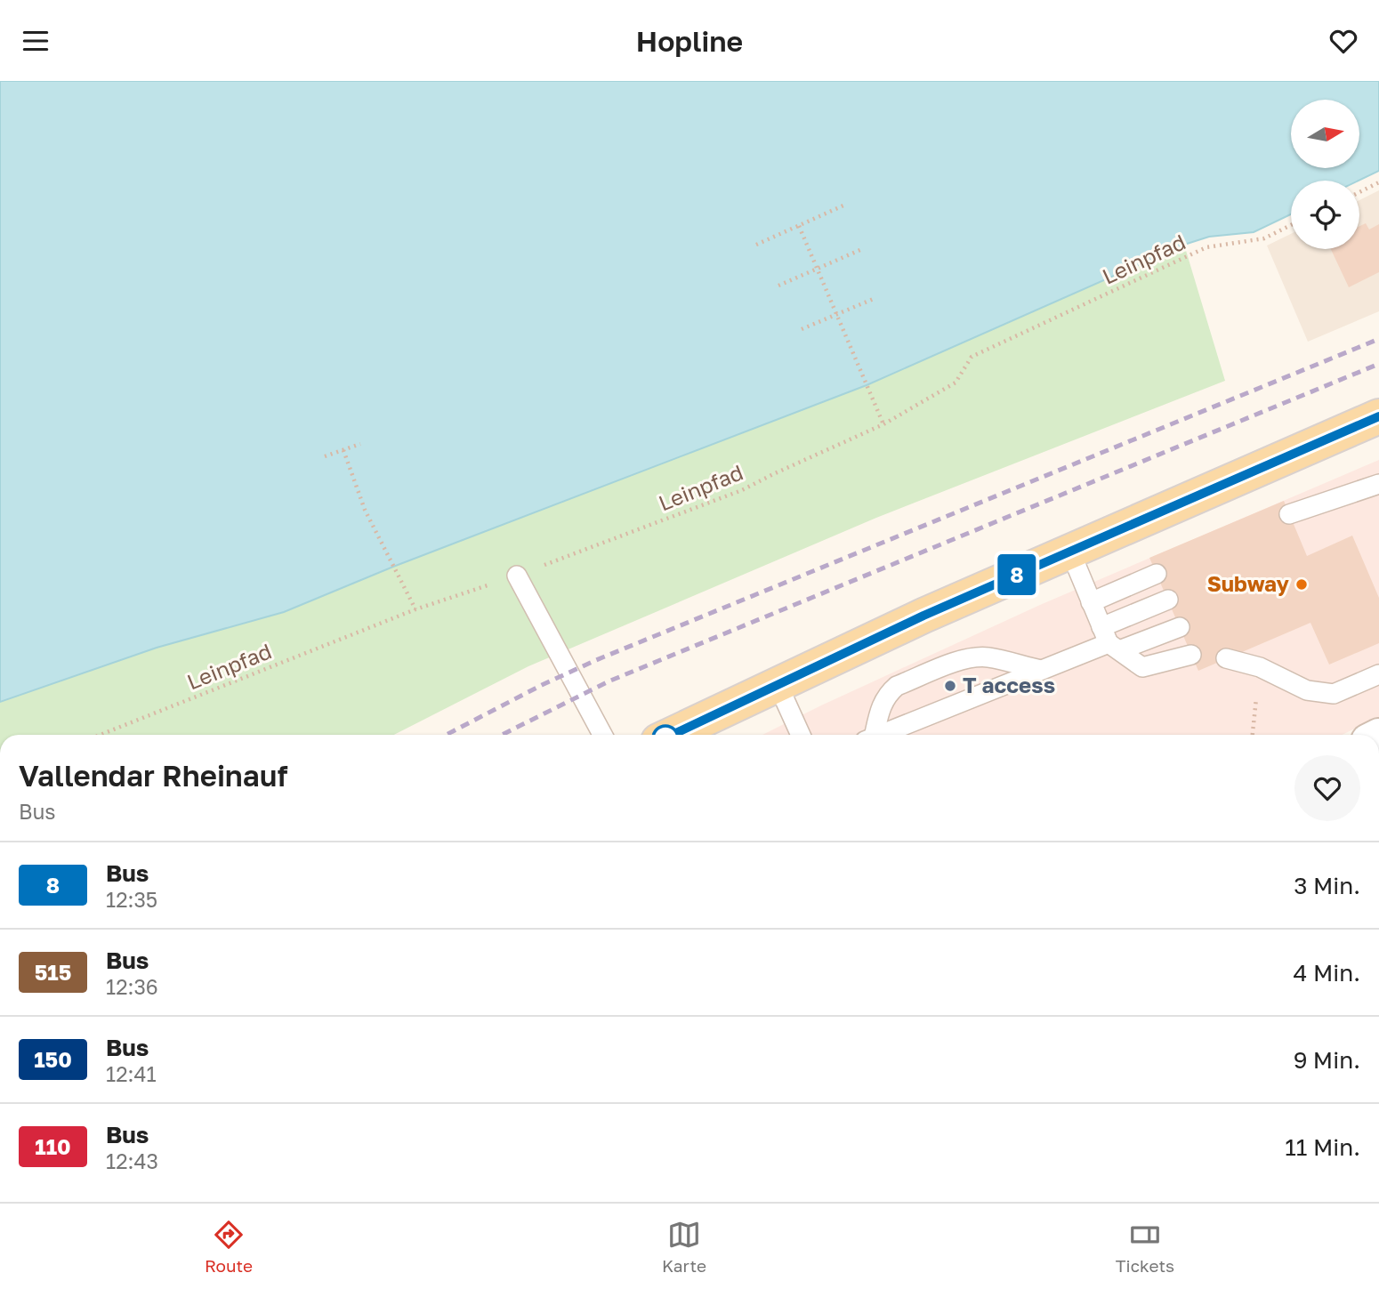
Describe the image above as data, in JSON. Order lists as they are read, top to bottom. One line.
{"streets":{"path":["Leinpfad"]},"places":["Subway","T access"],"lines":["bus line 8"],"north":"right","page":{"header":"Hopline","on_map":"8","heading":["Vallendar Rheinauf","Bus"],"list":[{"mark":"8","name":"Bus","note":"12:35","value":"3 Min."},{"mark":"515","name":"Bus","note":"12:36","value":"4 Min."},{"mark":"150","name":"Bus","note":"12:41","value":"9 Min."},{"mark":"110","name":"Bus","note":"12:43","value":"11 Min."}],"tabs":["Route","Karte","Tickets"]}}
